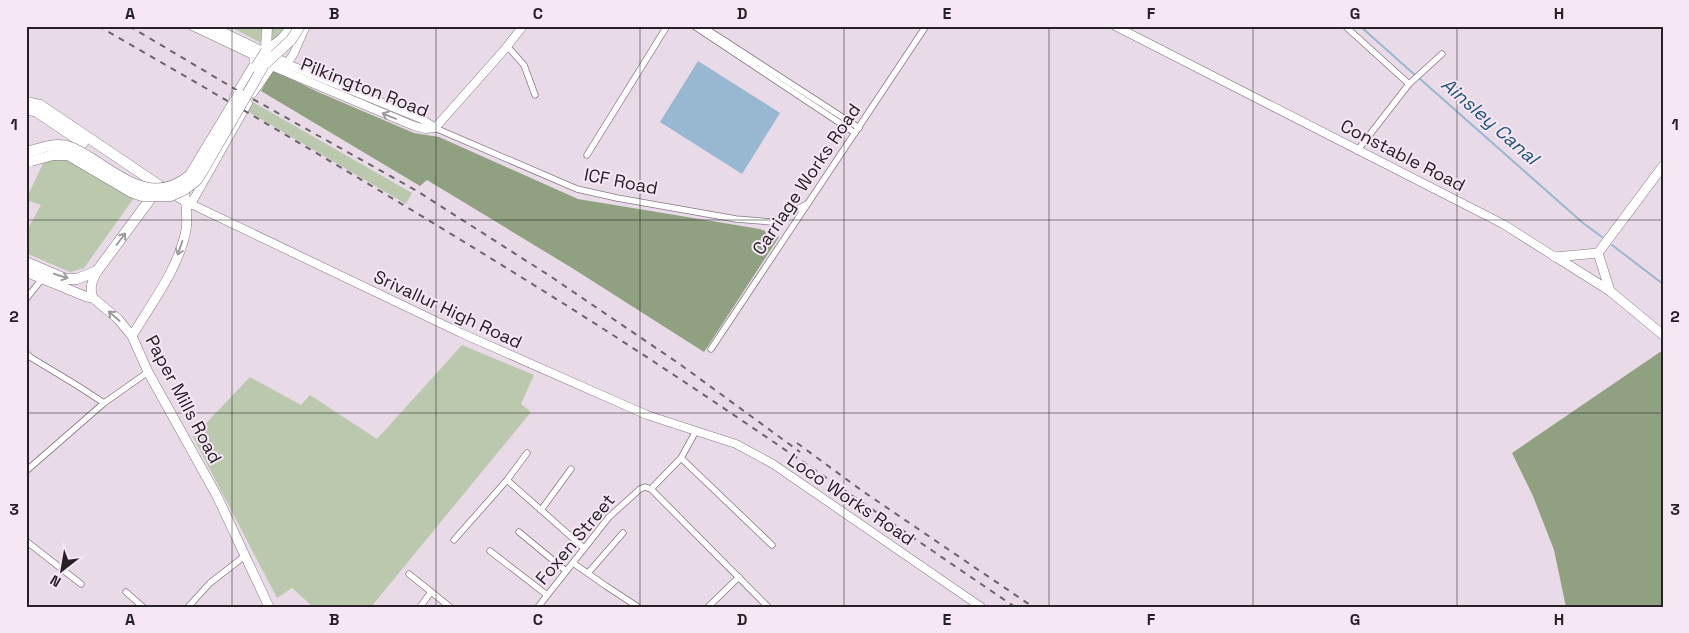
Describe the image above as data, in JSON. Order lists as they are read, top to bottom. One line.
{"streets":{"main road":["Constable Road","Paper Mills Road"],"street":["Pilkington Road","Carriage Works Road","ICF Road","Srivallur High Road","Loco Works Road","Foxen Street"]},"crossings":[["Pilkington Road","ICF Road"],["Carriage Works Road","ICF Road"],["Srivallur High Road","Paper Mills Road"],["Srivallur High Road","Loco Works Road"],["Srivallur High Road","Foxen Street"],["Loco Works Road","Foxen Street"]],"water":["Ainsley Canal"],"north":"bottom left","grid":{"columns":["A","B","C","D","E","F","G","H"],"rows":["1","2","3"]}}
